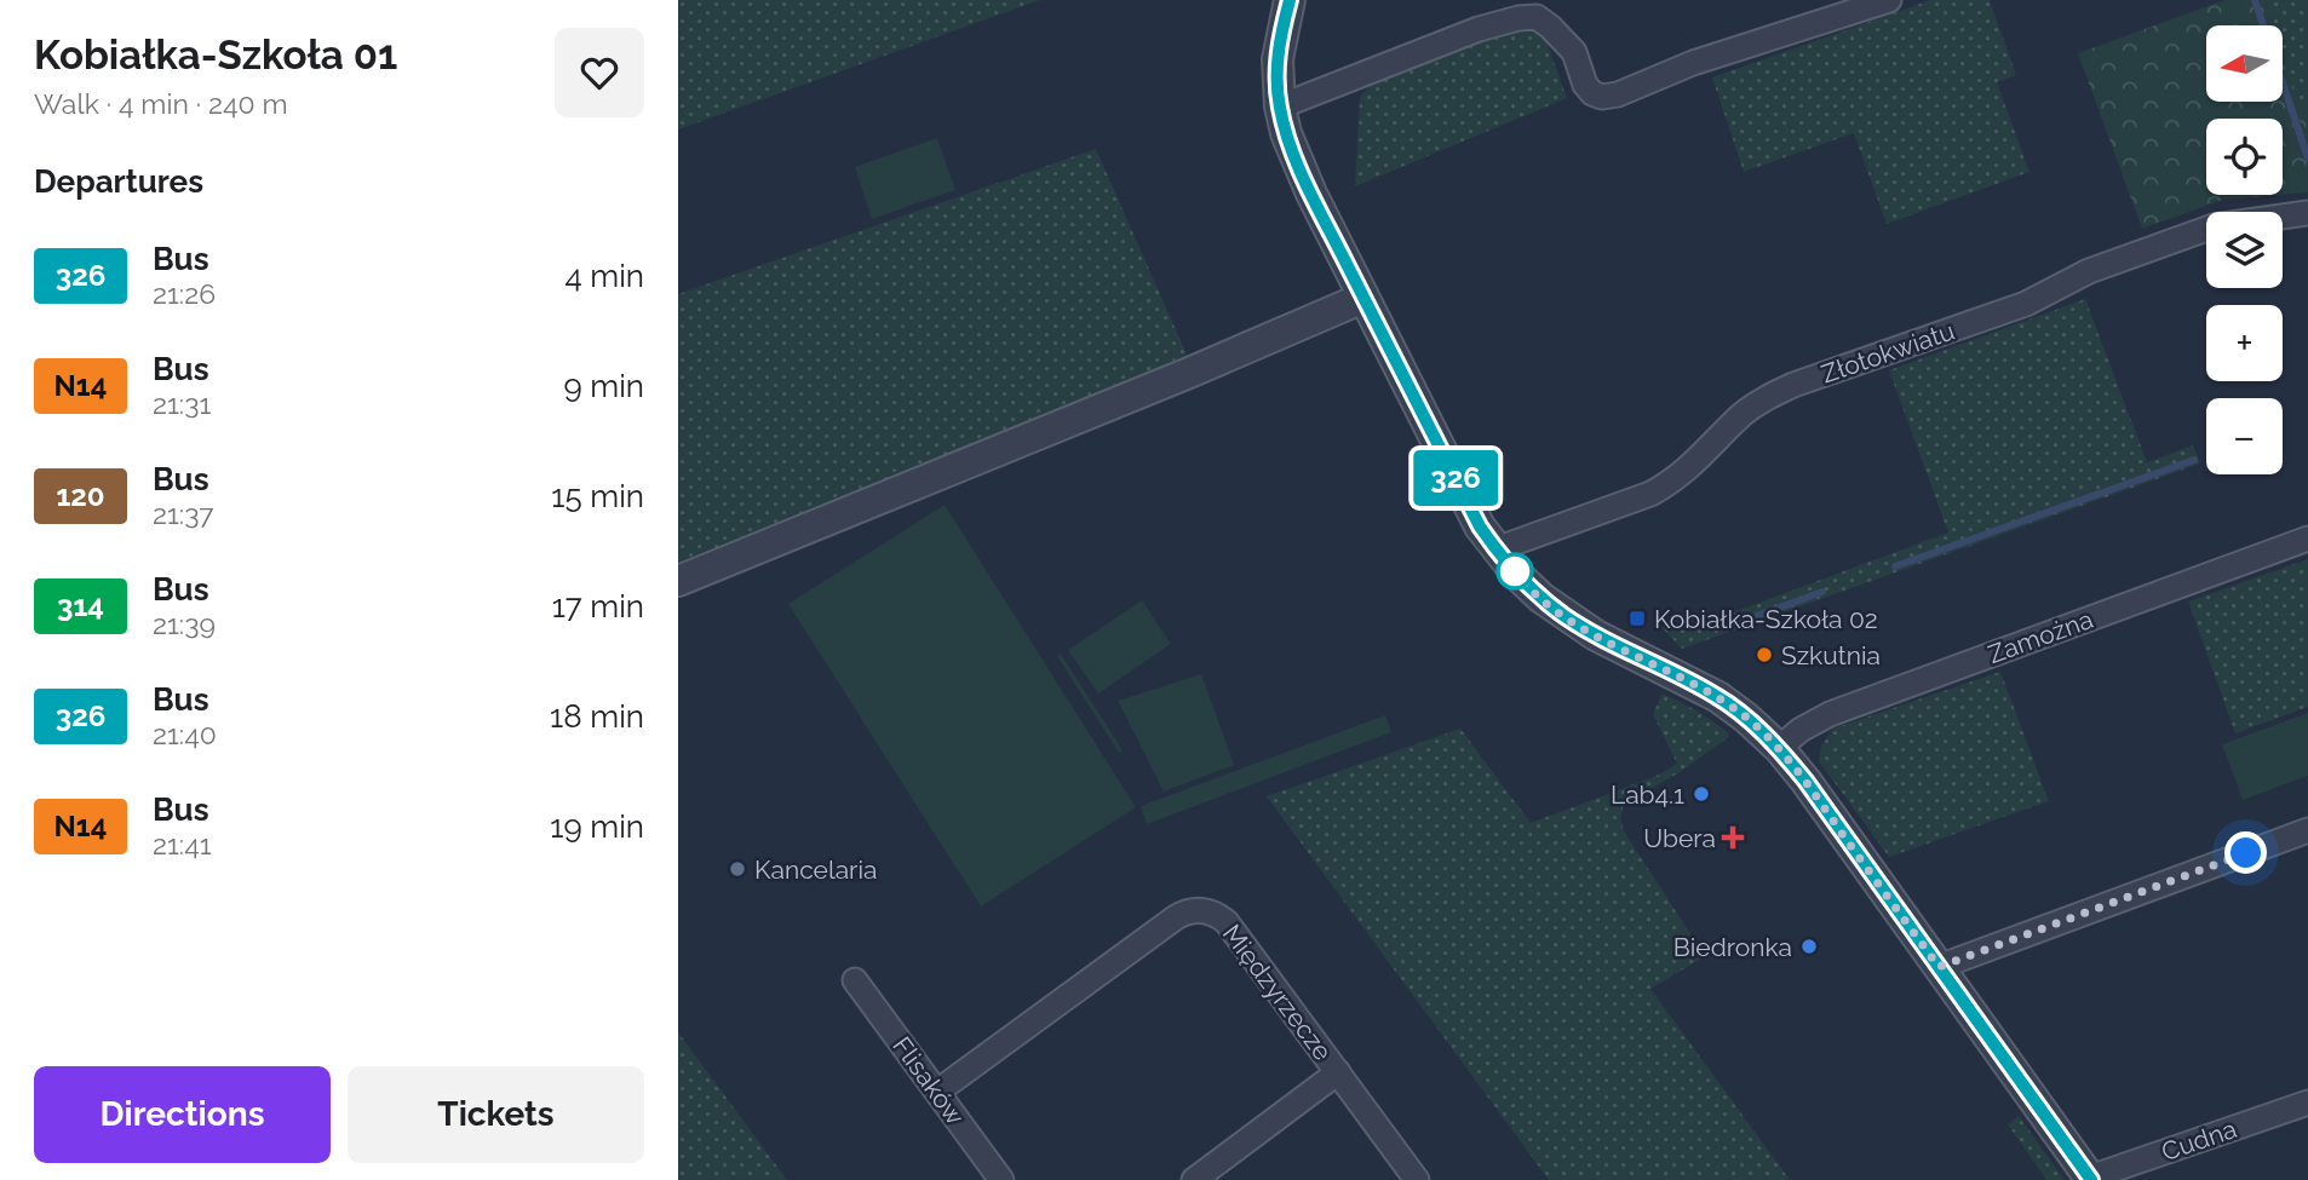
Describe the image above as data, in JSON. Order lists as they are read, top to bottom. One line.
{"streets":{"street":["Złotokwiatu","Zamożna","Międzyrzecze","Flisaków","Cudna"]},"crossings":[["Międzyrzecze","Flisaków"]],"places":{"transit":["Kobiałka-Szkoła 02"],"other":["Szkutnia","Lab4.1","Kancelaria","Biedronka"],"health":["Ubera"]},"lines":["bus line 326"],"north":"left","page":{"heading":[["Kobiałka-Szkoła 01","Walk · 4 min · 240 m"],"Departures"],"on_map":"326","map_buttons":["+","−"],"list":[{"mark":"326","name":"Bus","note":"21:26","value":"4 min"},{"mark":"N14","name":"Bus","note":"21:31","value":"9 min"},{"mark":"120","name":"Bus","note":"21:37","value":"15 min"},{"mark":"314","name":"Bus","note":"21:39","value":"17 min"},{"mark":"326","name":"Bus","note":"21:40","value":"18 min"},{"mark":"N14","name":"Bus","note":"21:41","value":"19 min"}],"buttons":["Directions","Tickets"]}}
